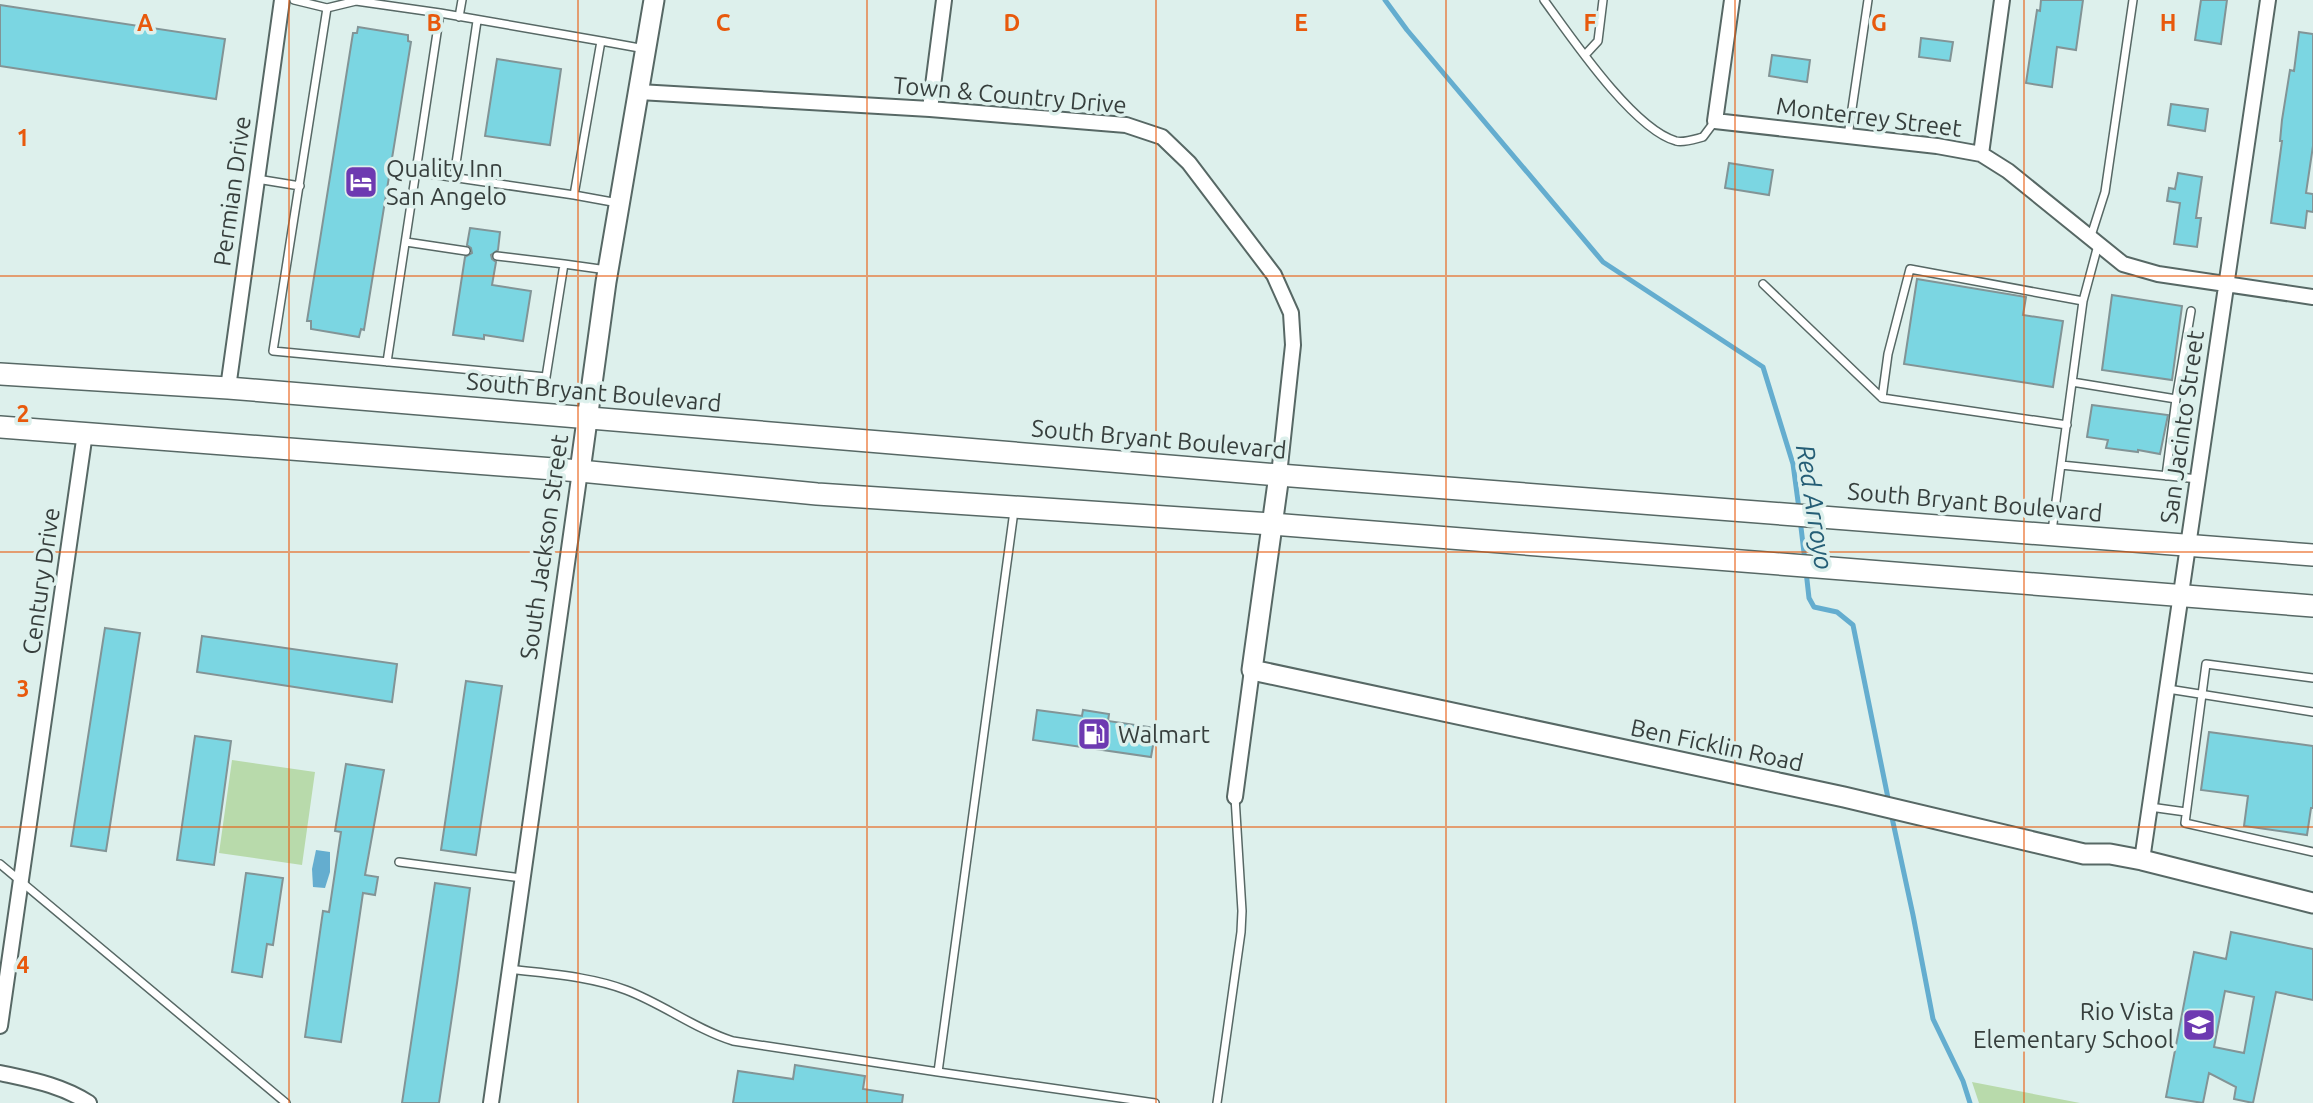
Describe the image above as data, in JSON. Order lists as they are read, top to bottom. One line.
{"streets":{"main road":["South Bryant Boulevard"],"street":["Town & Country Drive","Monterrey Street","Permian Drive","San Jacinto Street","South Jackson Street","Century Drive","Ben Ficklin Road"]},"crossings":[["Town & Country Drive","South Bryant Boulevard"],["Town & Country Drive","South Jackson Street"],["Monterrey Street","San Jacinto Street"],["Permian Drive","South Bryant Boulevard"],["South Bryant Boulevard","San Jacinto Street"],["South Bryant Boulevard","South Jackson Street"],["San Jacinto Street","Ben Ficklin Road"]],"water":["Red Arroyo"],"places":{"hotel":["Quality Inn San Angelo"],"fuel station":["Walmart"],"school or university":["Rio Vista Elementary School"]},"grid":{"columns":["A","B","C","D","E","F","G","H"],"rows":["1","2","3","4"]}}
